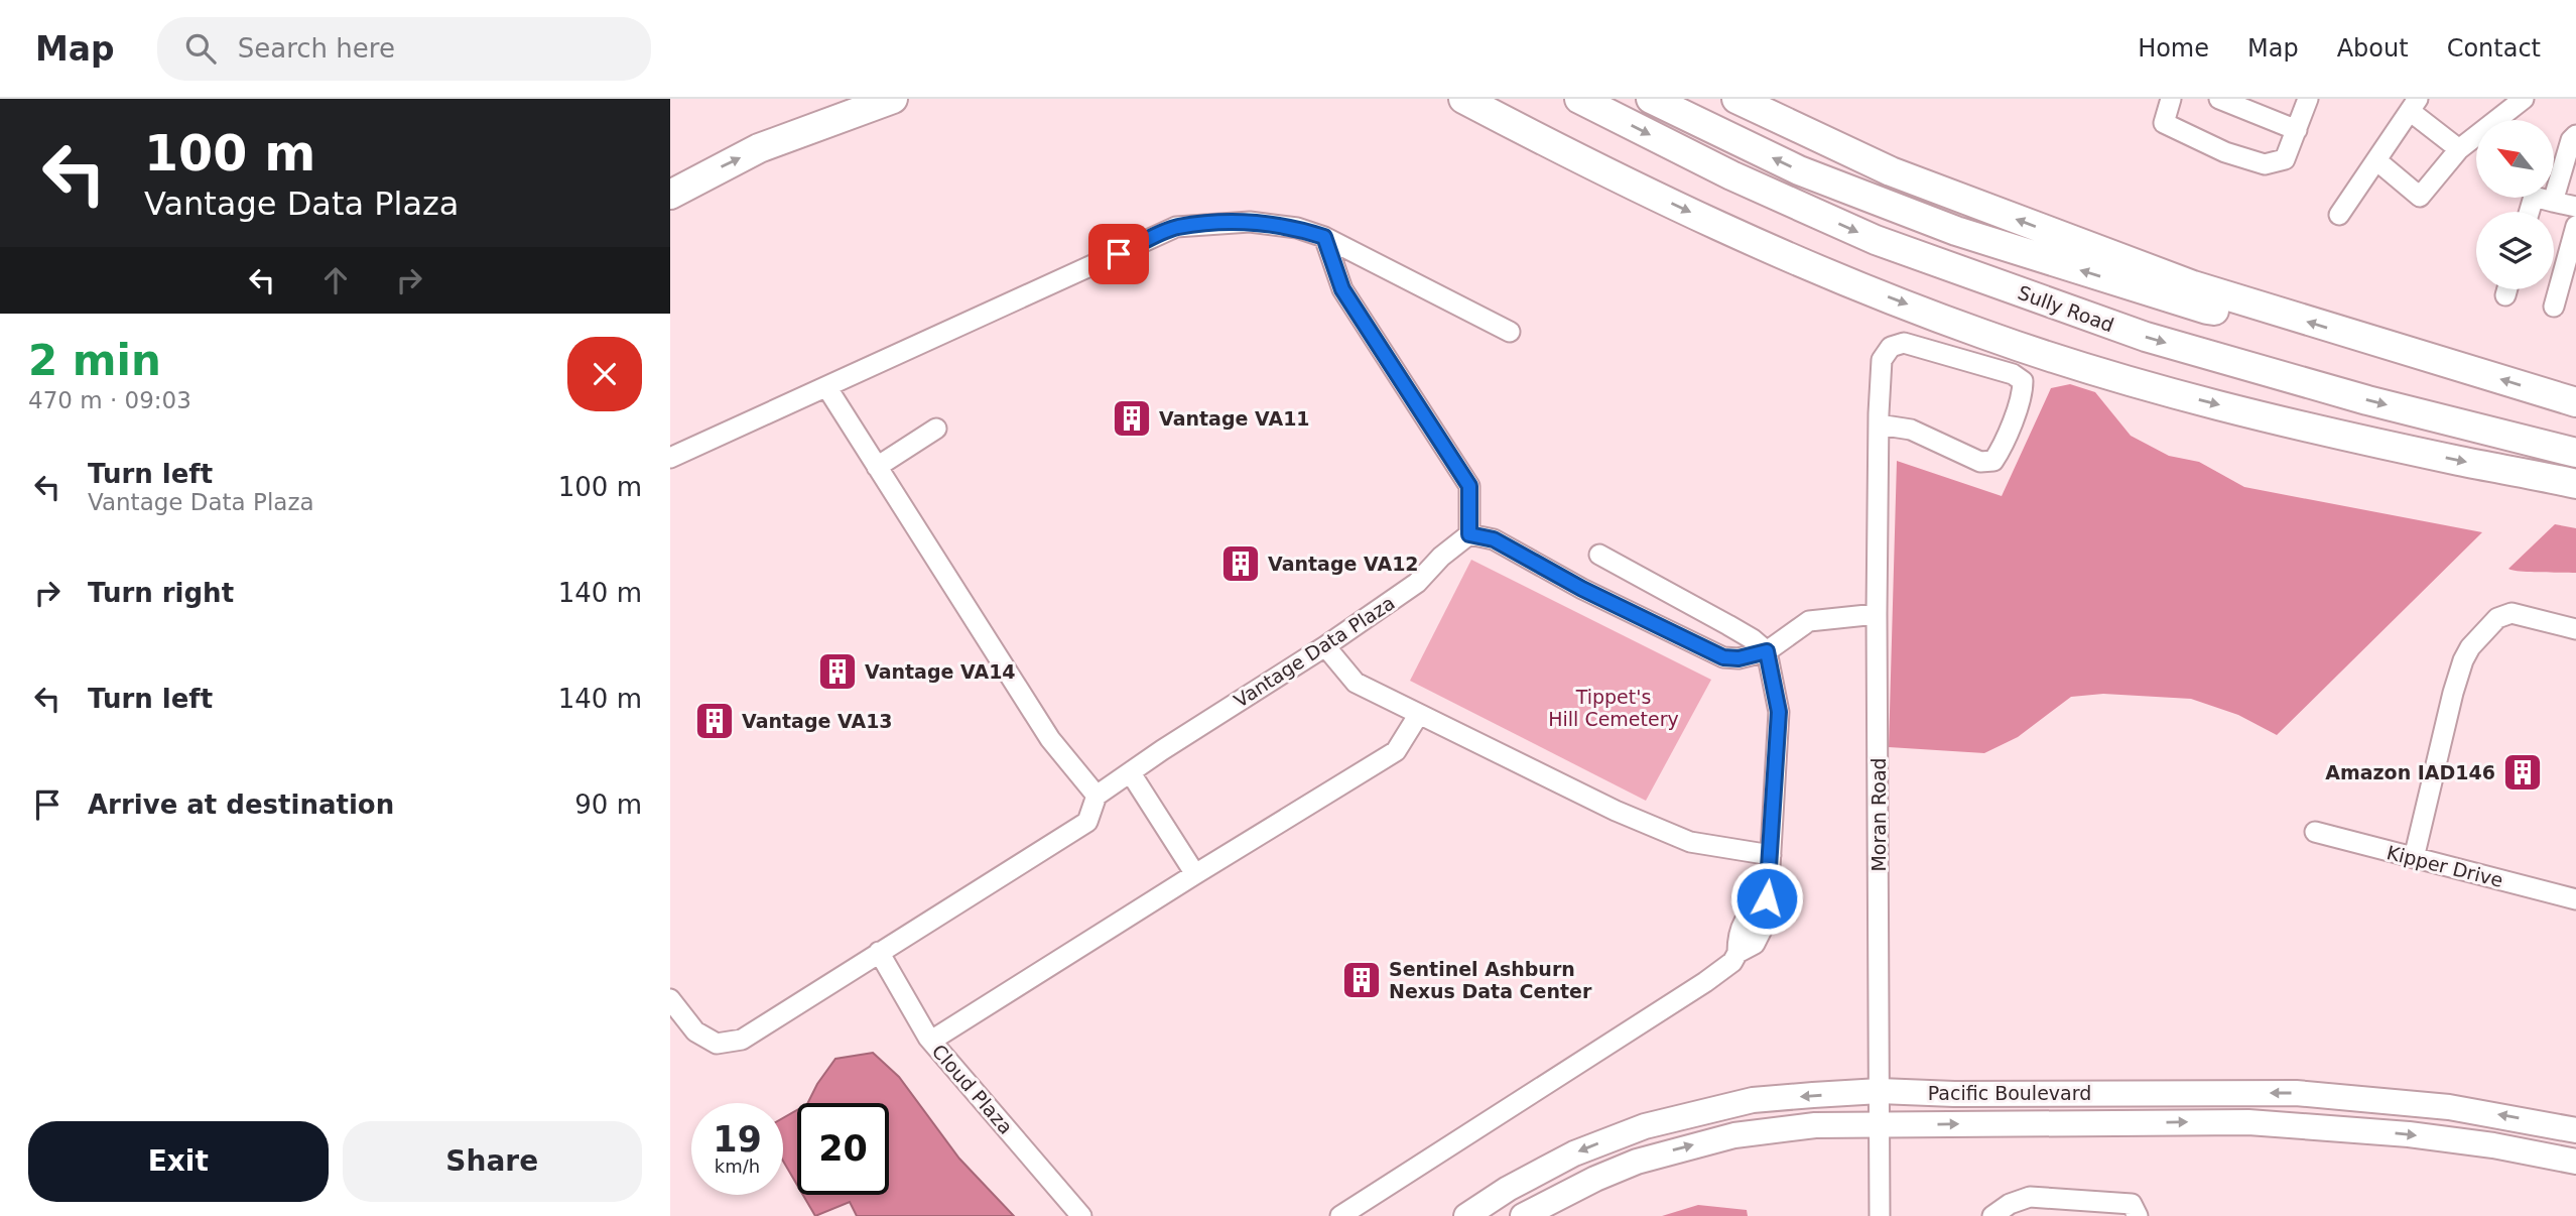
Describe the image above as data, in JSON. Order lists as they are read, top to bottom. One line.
{"streets":{"highway":["Sully Road"],"main road":["Pacific Boulevard"],"street":["Vantage Data Plaza","Moran Road","Kipper Drive","Cloud Plaza"]},"crossings":[["Moran Road","Pacific Boulevard"]],"parks":["Tippet's Hill Cemetery"],"places":{"building":["Vantage VA11","Vantage VA12","Vantage VA14","Vantage VA13","Amazon IAD146","Sentinel Ashburn Nexus Data Center"]},"north":"top left","page":{"header":"Map","search":"Search here","nav":["Home","Map","About","Contact"],"turn":["100 m","Vantage Data Plaza"],"heading":["2 min","470 m · 09:03"],"list":[{"name":"Turn left","note":"Vantage Data Plaza","value":"100 m"},{"name":"Turn right","value":"140 m"},{"name":"Turn left","value":"140 m"},{"name":"Arrive at destination","value":"90 m"}],"speed":"19 km/h","limit":"20","buttons":["Exit","Share"]}}
